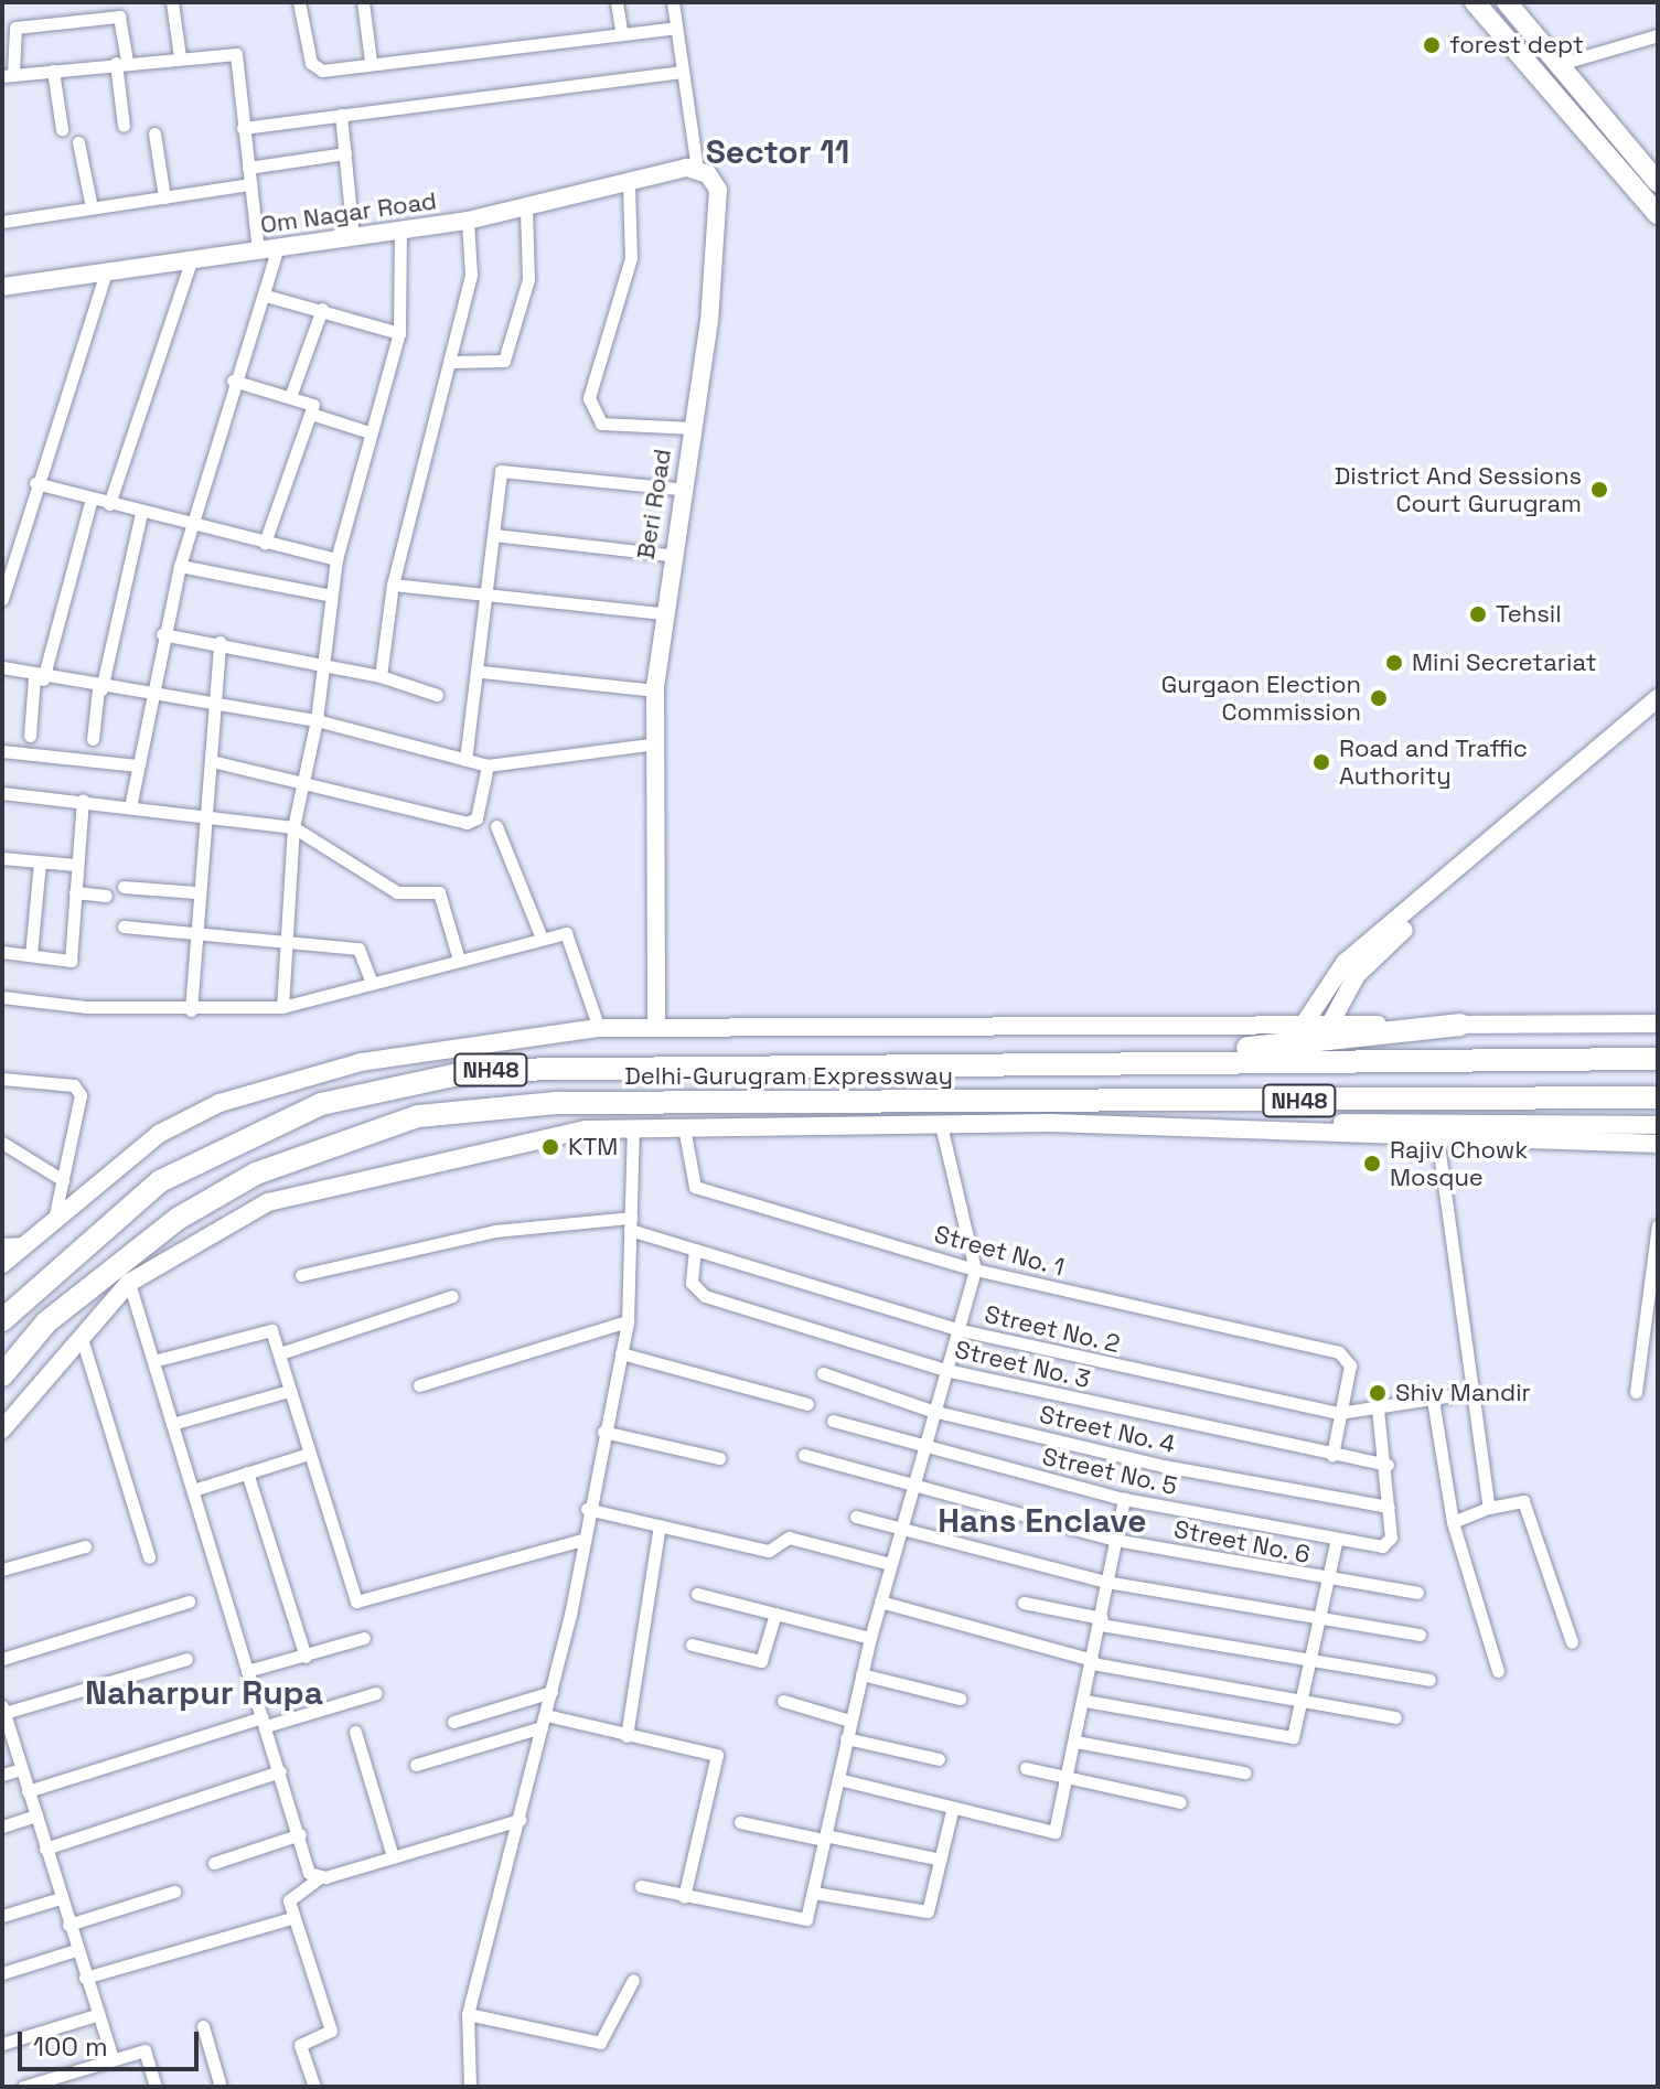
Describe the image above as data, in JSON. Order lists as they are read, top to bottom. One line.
{"streets":{"highway":["NH48","Delhi-Gurugram Expressway"],"main road":["Om Nagar Road","Beri Road"],"street":["Street No. 1","Street No. 2","Street No. 3","Street No. 4","Street No. 5","Street No. 6"]},"crossings":[["Om Nagar Road","Beri Road"],["Street No. 1","Street No. 2"],["Street No. 2","Street No. 3"],["Street No. 4","Street No. 5"]],"districts":["Sector 11","Hans Enclave","Naharpur Rupa"],"places":["forest dept","District And Sessions Court Gurugram","Tehsil","Mini Secretariat","Gurgaon Election Commission","Road and Traffic Authority","KTM","Rajiv Chowk Mosque","Shiv Mandir"],"scale_bar":"100 m"}
